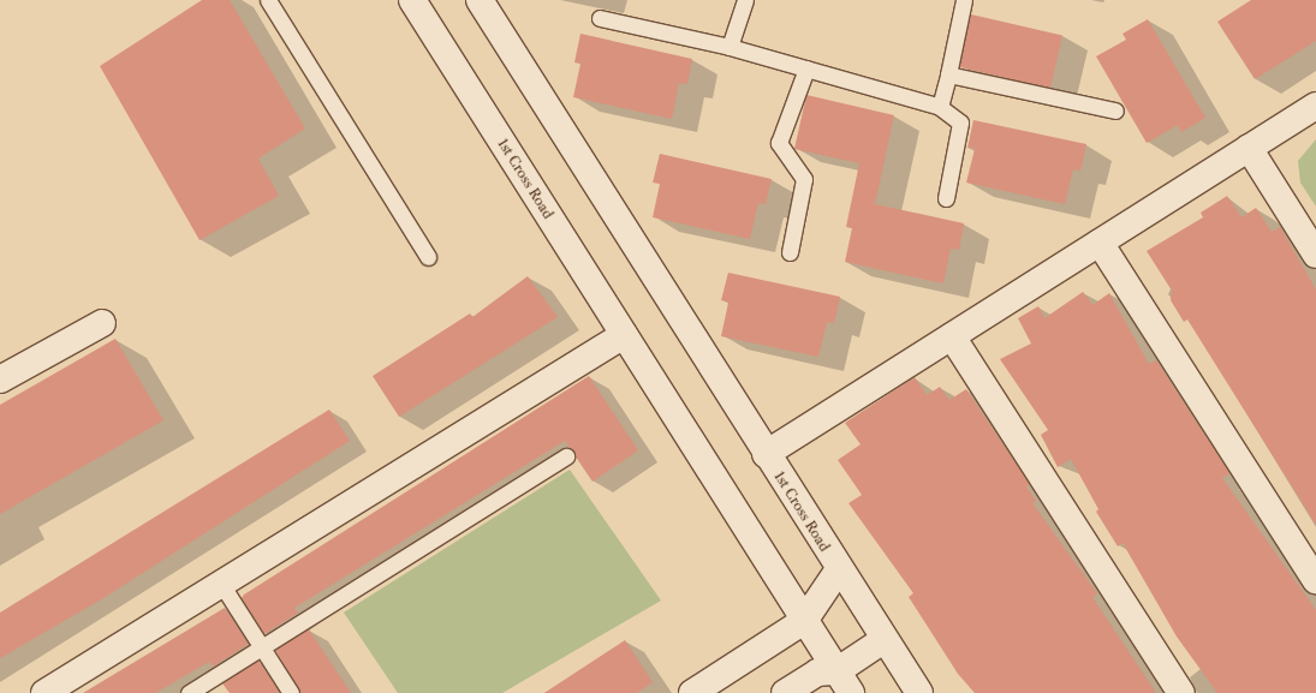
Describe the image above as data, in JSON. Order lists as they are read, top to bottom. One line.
{"streets":{"street":["1st Cross Road"]}}
